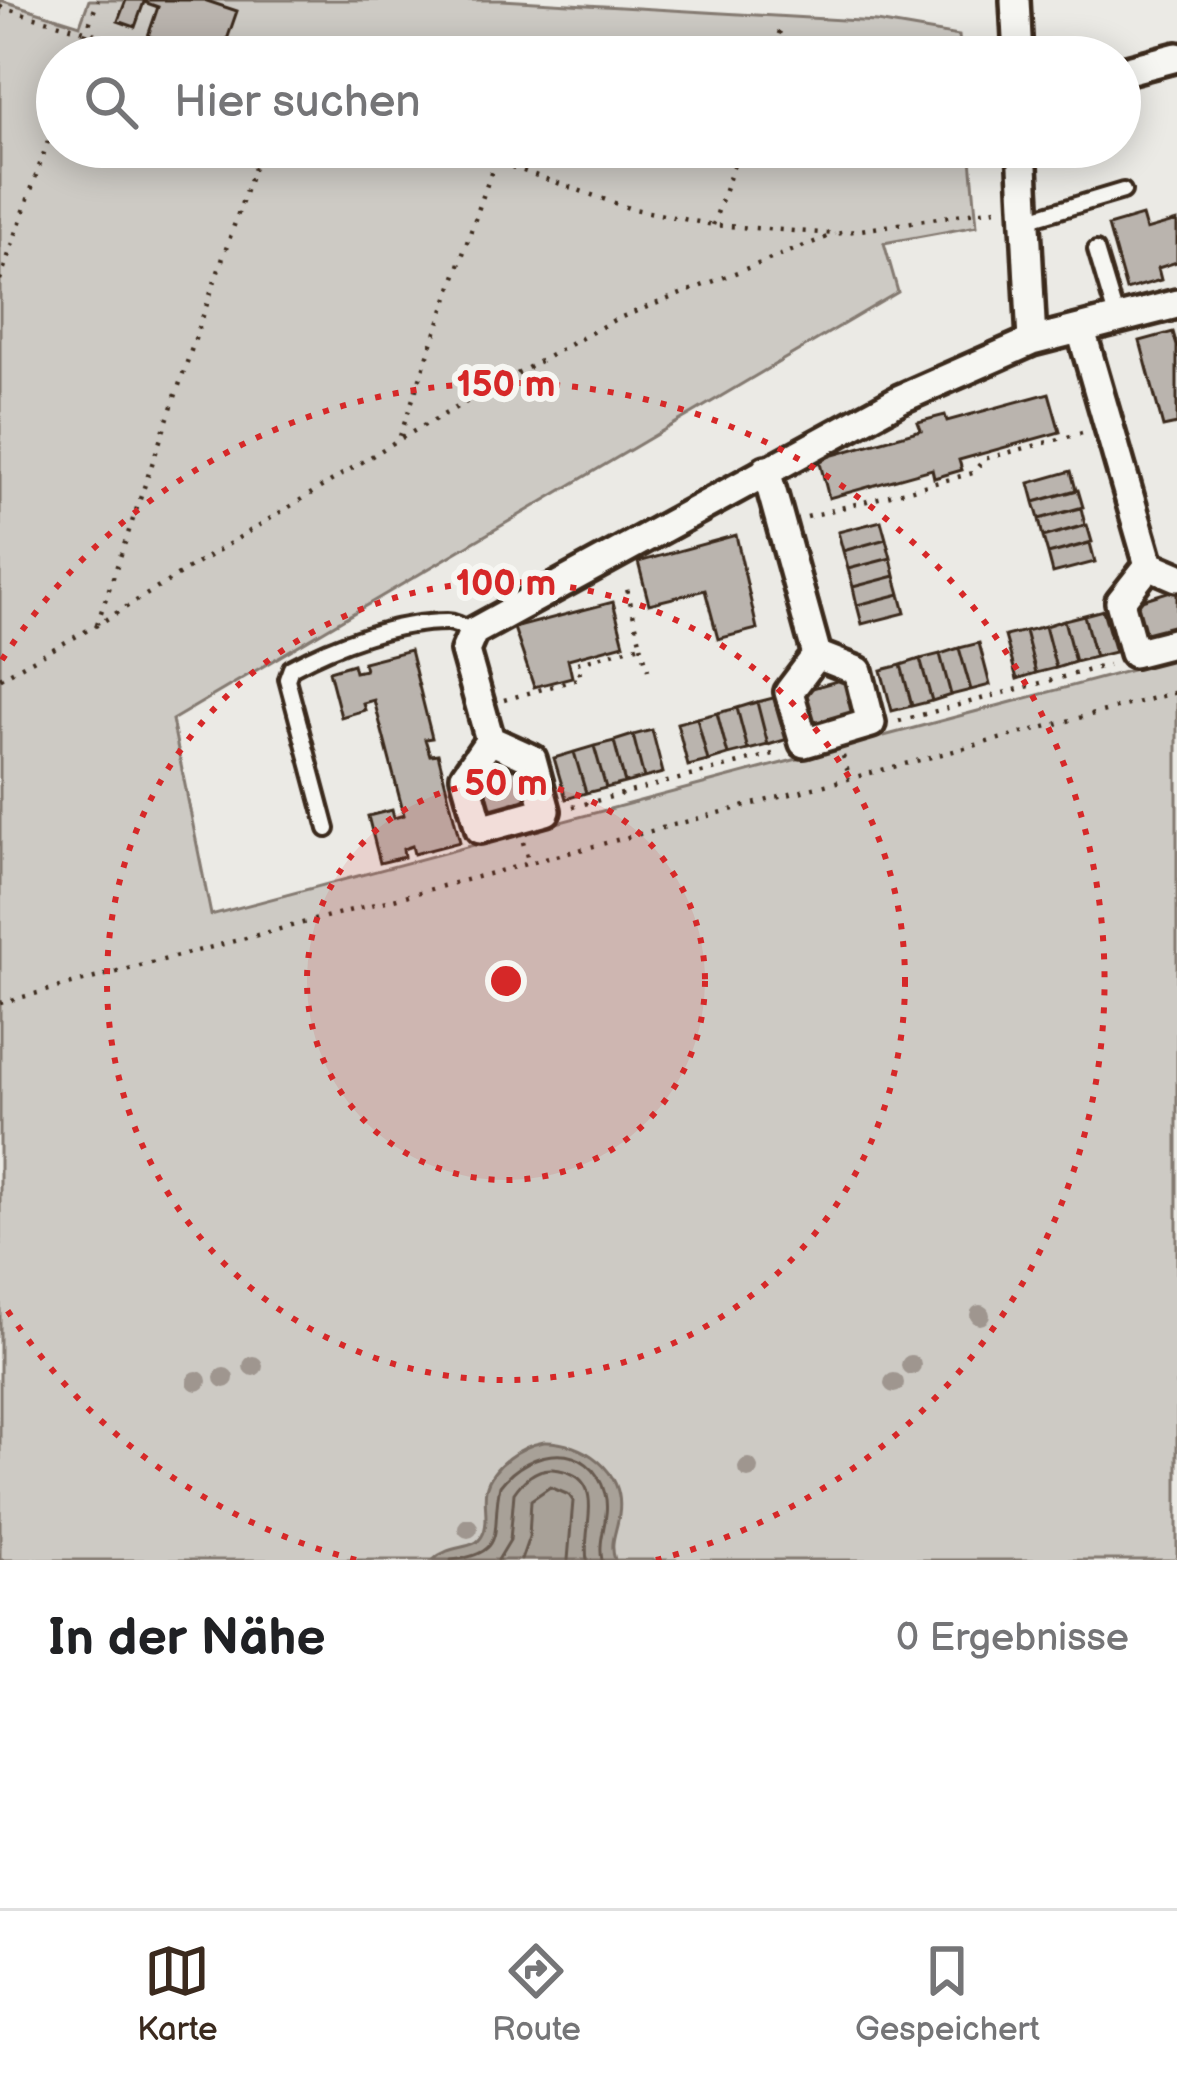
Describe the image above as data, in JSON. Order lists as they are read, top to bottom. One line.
{"page":{"search":"Hier suchen","heading":["In der Nähe","0 Ergebnisse"],"nav":["Karte","Route","Gespeichert"]},"rings":["150 m","100 m","50 m"]}
